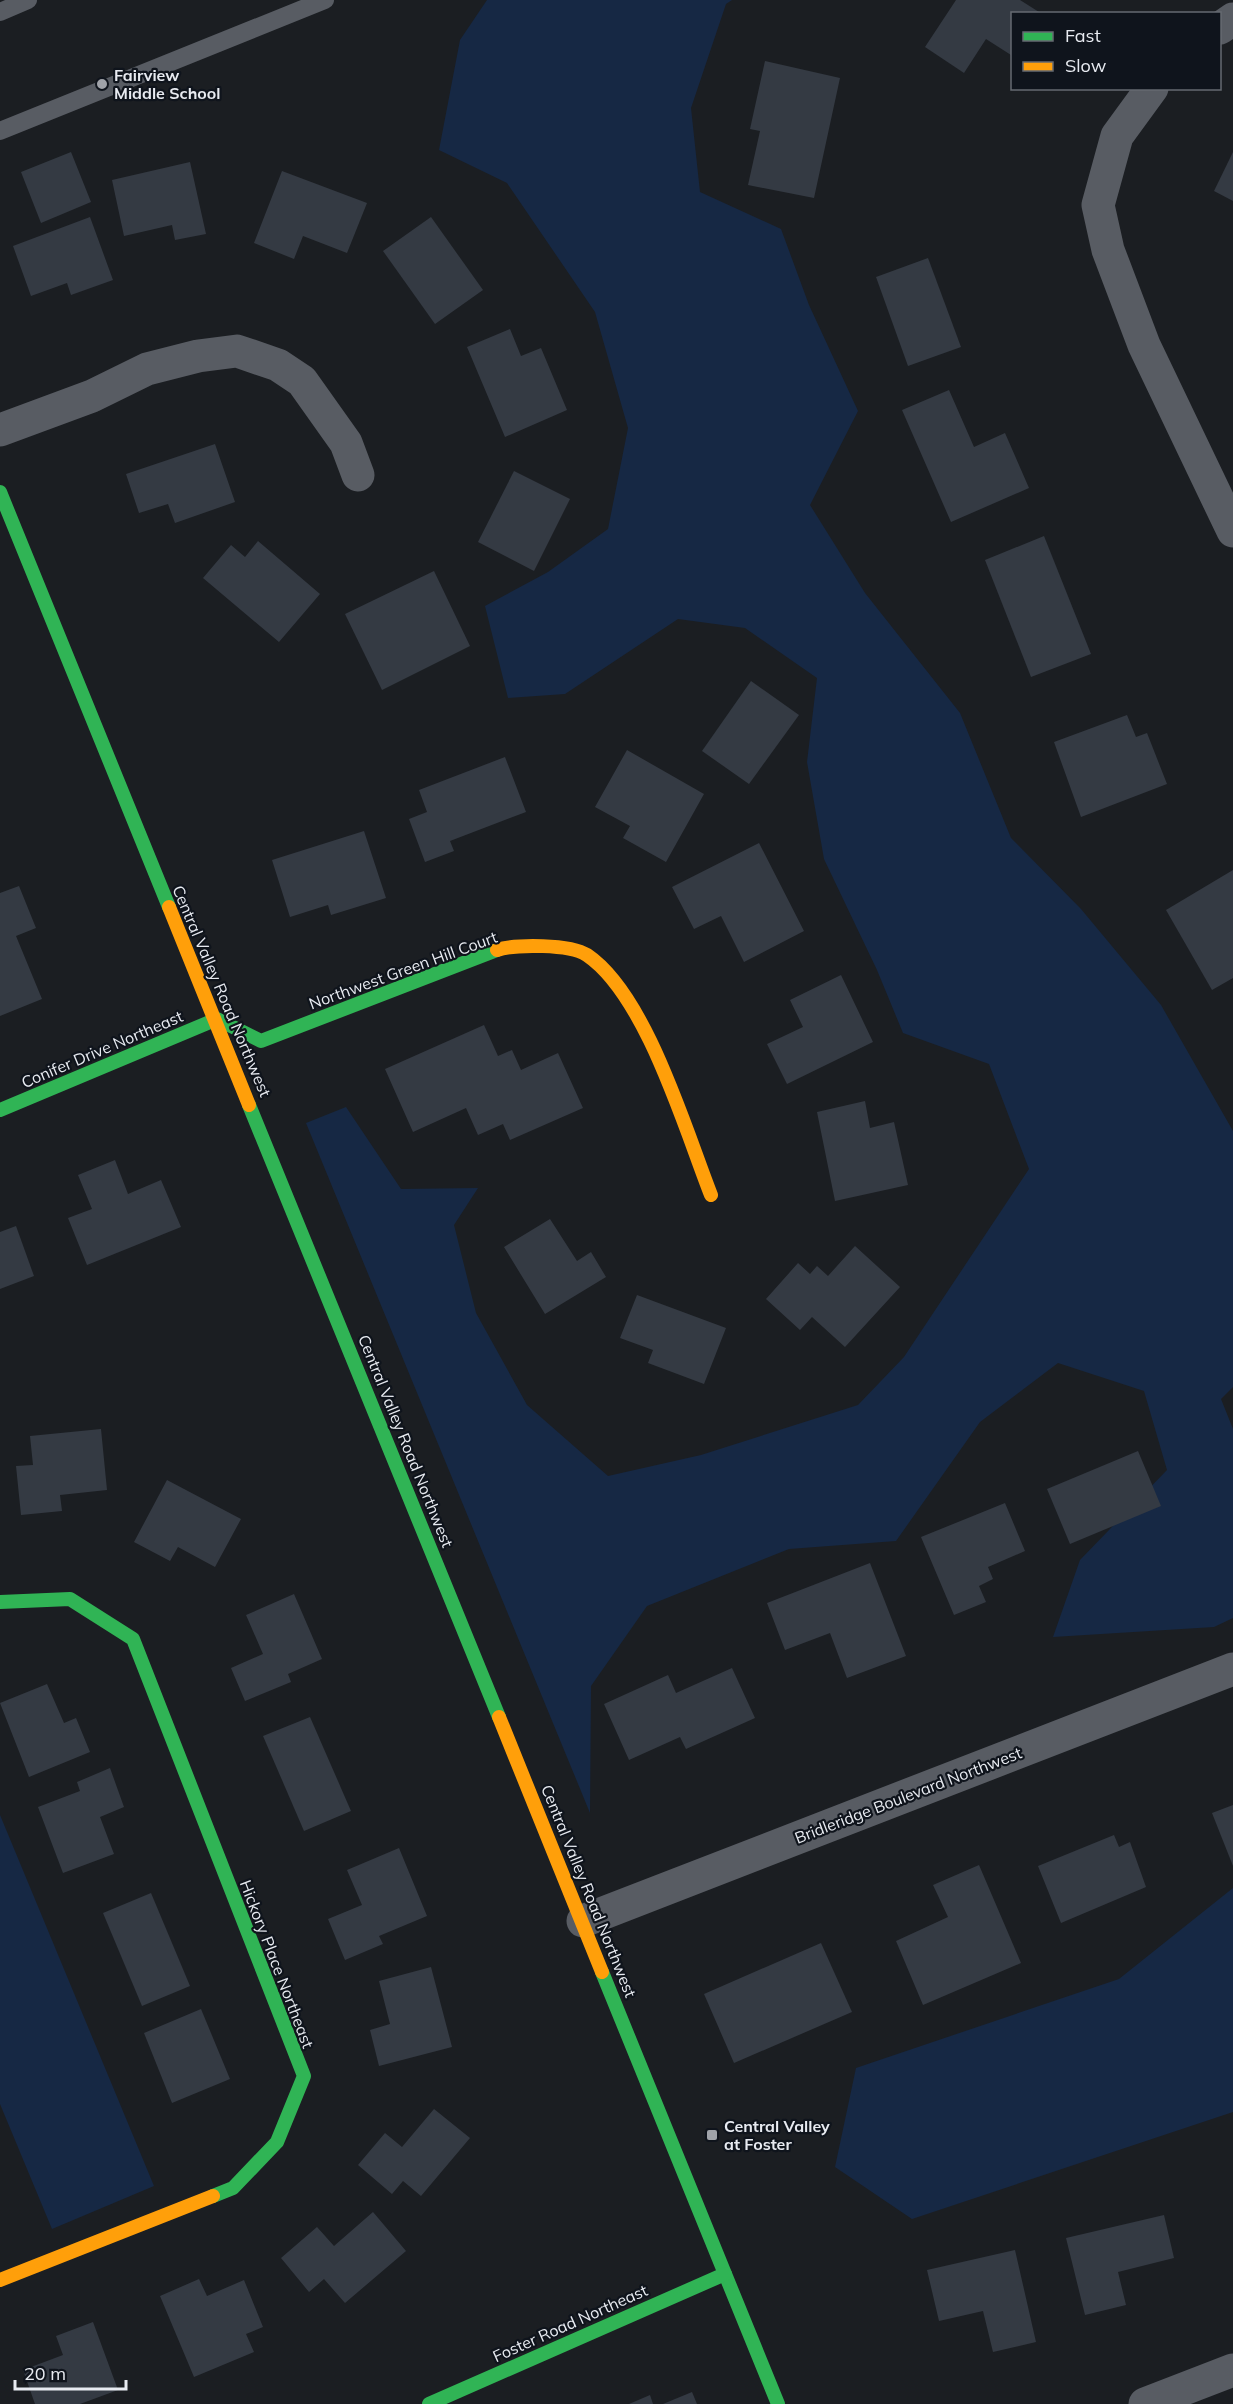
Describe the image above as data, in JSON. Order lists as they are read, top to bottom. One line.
{"streets":{"street":["Northwest Green Hill Court","Central Valley Road Northwest","Conifer Drive Northeast","Bridleridge Boulevard Northwest","Hickory Place Northeast","Foster Road Northeast"]},"crossings":[["Northwest Green Hill Court","Central Valley Road Northwest"],["Northwest Green Hill Court","Conifer Drive Northeast"],["Central Valley Road Northwest","Conifer Drive Northeast"],["Central Valley Road Northwest","Bridleridge Boulevard Northwest"],["Central Valley Road Northwest","Foster Road Northeast"]],"places":{"other":["Fairview Middle School"],"transit":["Central Valley at Foster"]},"legend":["Fast","Slow"],"scale_bar":"20 m"}
